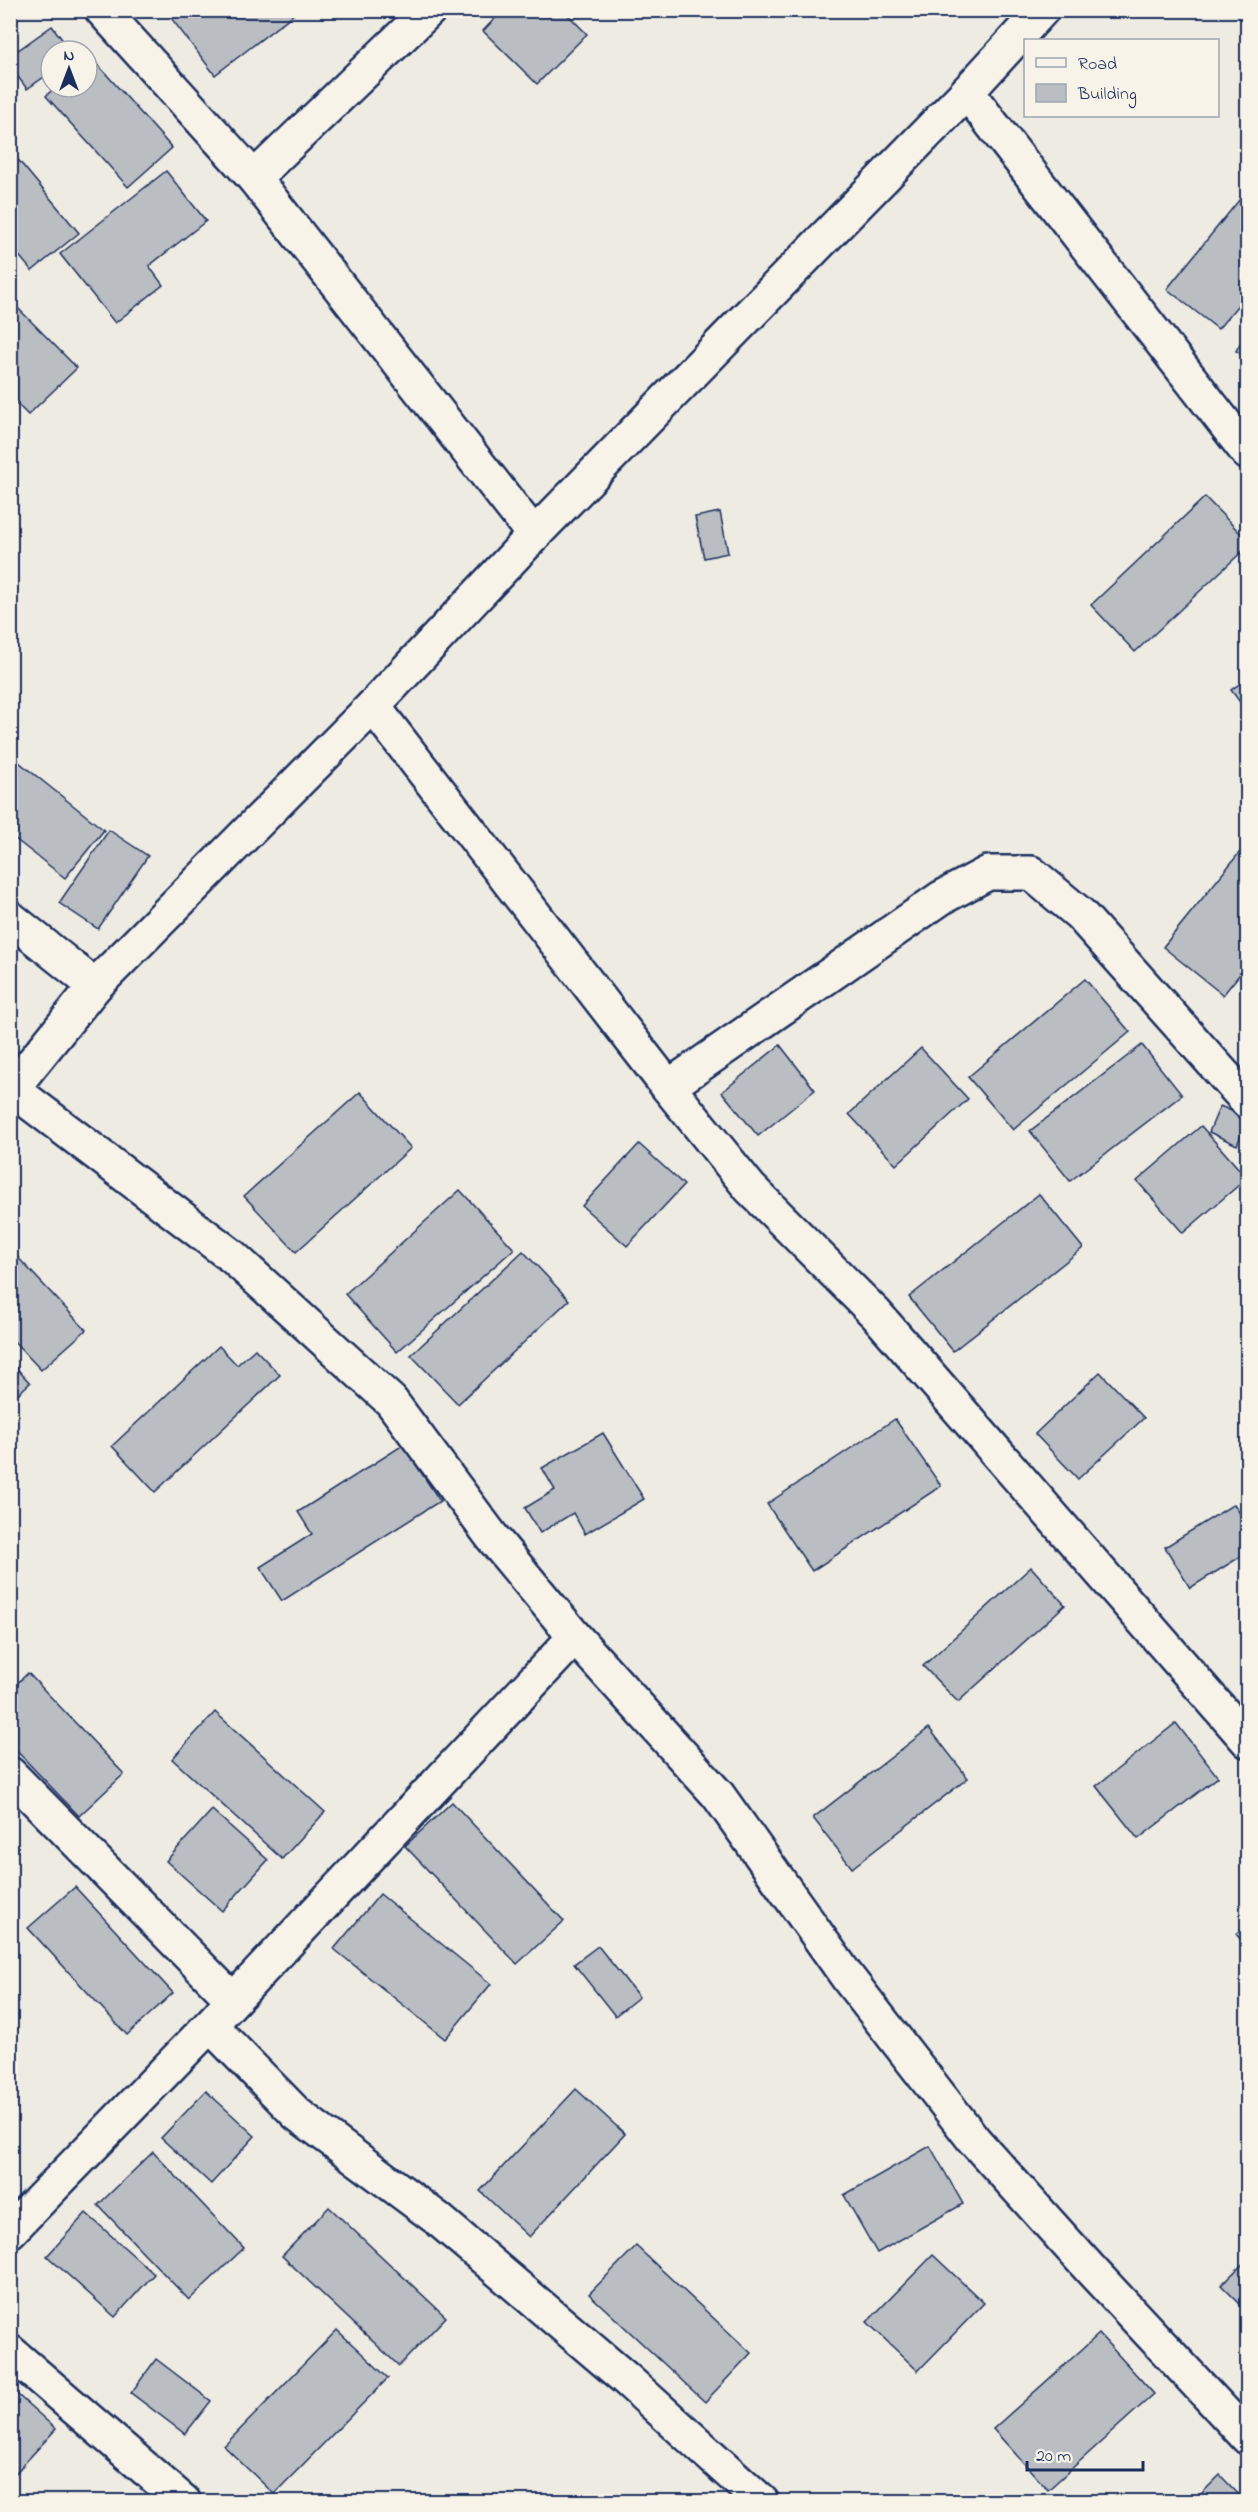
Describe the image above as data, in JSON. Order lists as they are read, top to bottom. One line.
{"legend":["Road","Building"],"scale_bar":"20 m","north":"top"}
